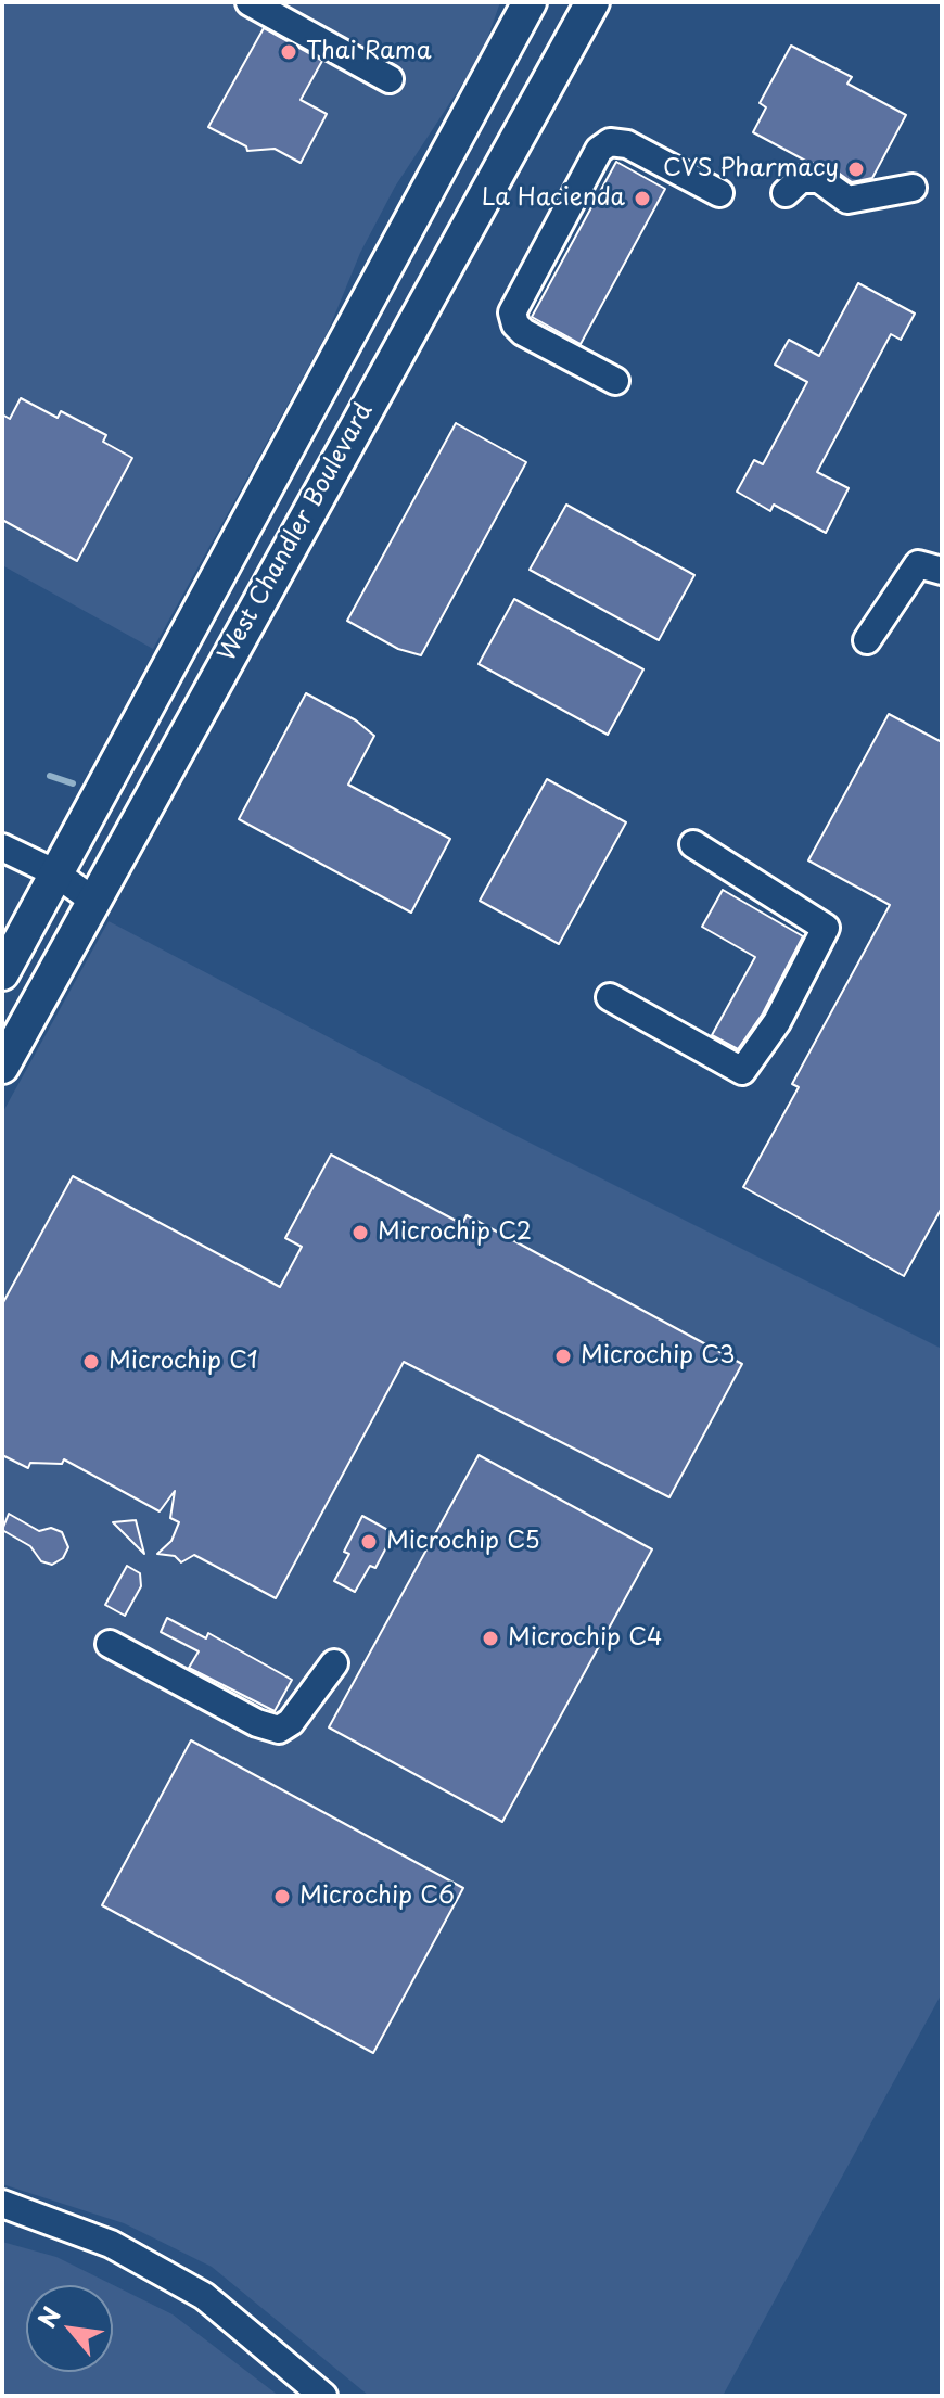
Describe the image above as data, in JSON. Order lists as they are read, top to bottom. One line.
{"streets":{"main road":["West Chandler Boulevard"]},"places":["Thai Rama","CVS Pharmacy","La Hacienda","Microchip C2","Microchip C3","Microchip C1","Microchip C5","Microchip C4","Microchip C6"],"north":"top left"}
